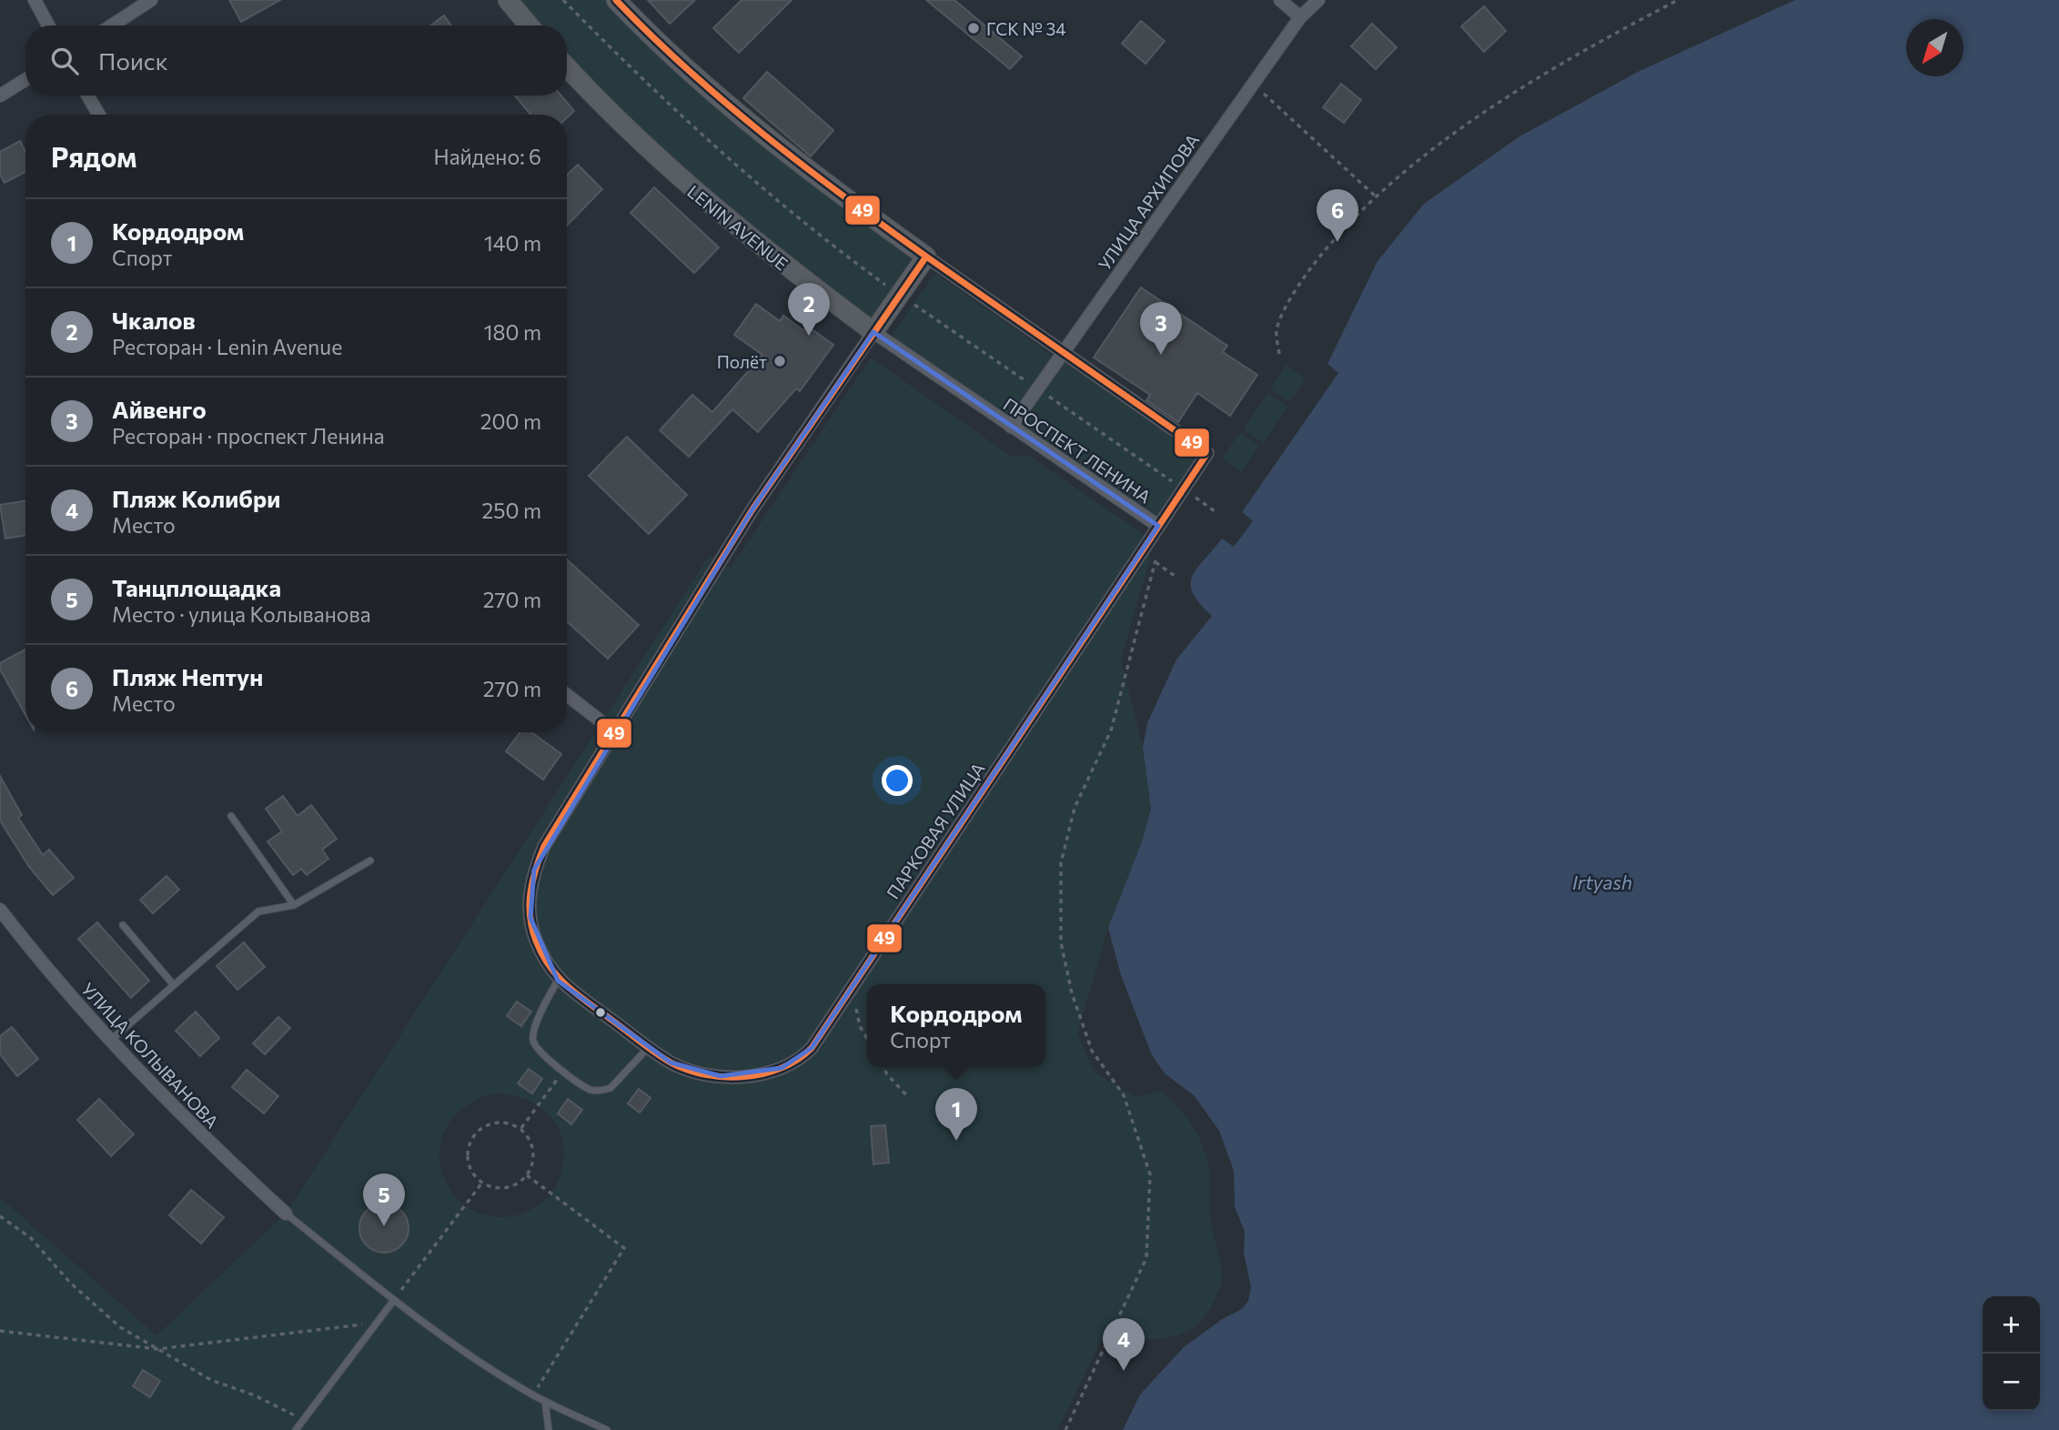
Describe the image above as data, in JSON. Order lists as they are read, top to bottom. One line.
{"streets":{"street":["УЛИЦА АРХИПОВА","LENIN AVENUE","ПРОСПЕКТ ЛЕНИНА","ПАРКОВАЯ УЛИЦА","УЛИЦА КОЛЫВАНОВА"]},"crossings":[["УЛИЦА АРХИПОВА","ПРОСПЕКТ ЛЕНИНА"],["LENIN AVENUE","ПРОСПЕКТ ЛЕНИНА"],["LENIN AVENUE","ПАРКОВАЯ УЛИЦА"],["ПРОСПЕКТ ЛЕНИНА","ПАРКОВАЯ УЛИЦА"]],"water":["Irtyash"],"places":["ГСК № 34","Полёт"],"lines":["transit line 49"],"north":"bottom left","page":{"search":"Поиск","heading":["Рядом","Найдено: 6"],"pins":["6","2","3","1","5","4"],"list":[{"mark":"1","name":"Кордодром","note":"Спорт","value":"140 m"},{"mark":"2","name":"Чкалов","note":"Ресторан · Lenin Avenue","value":"180 m"},{"mark":"3","name":"Айвенго","note":"Ресторан · проспект Ленина","value":"200 m"},{"mark":"4","name":"Пляж Колибри","note":"Место","value":"250 m"},{"mark":"5","name":"Танцплощадка","note":"Место · улица Колыванова","value":"270 m"},{"mark":"6","name":"Пляж Нептун","note":"Место","value":"270 m"}],"popup":["Кордодром","Спорт"],"map_buttons":["+","−"]}}
